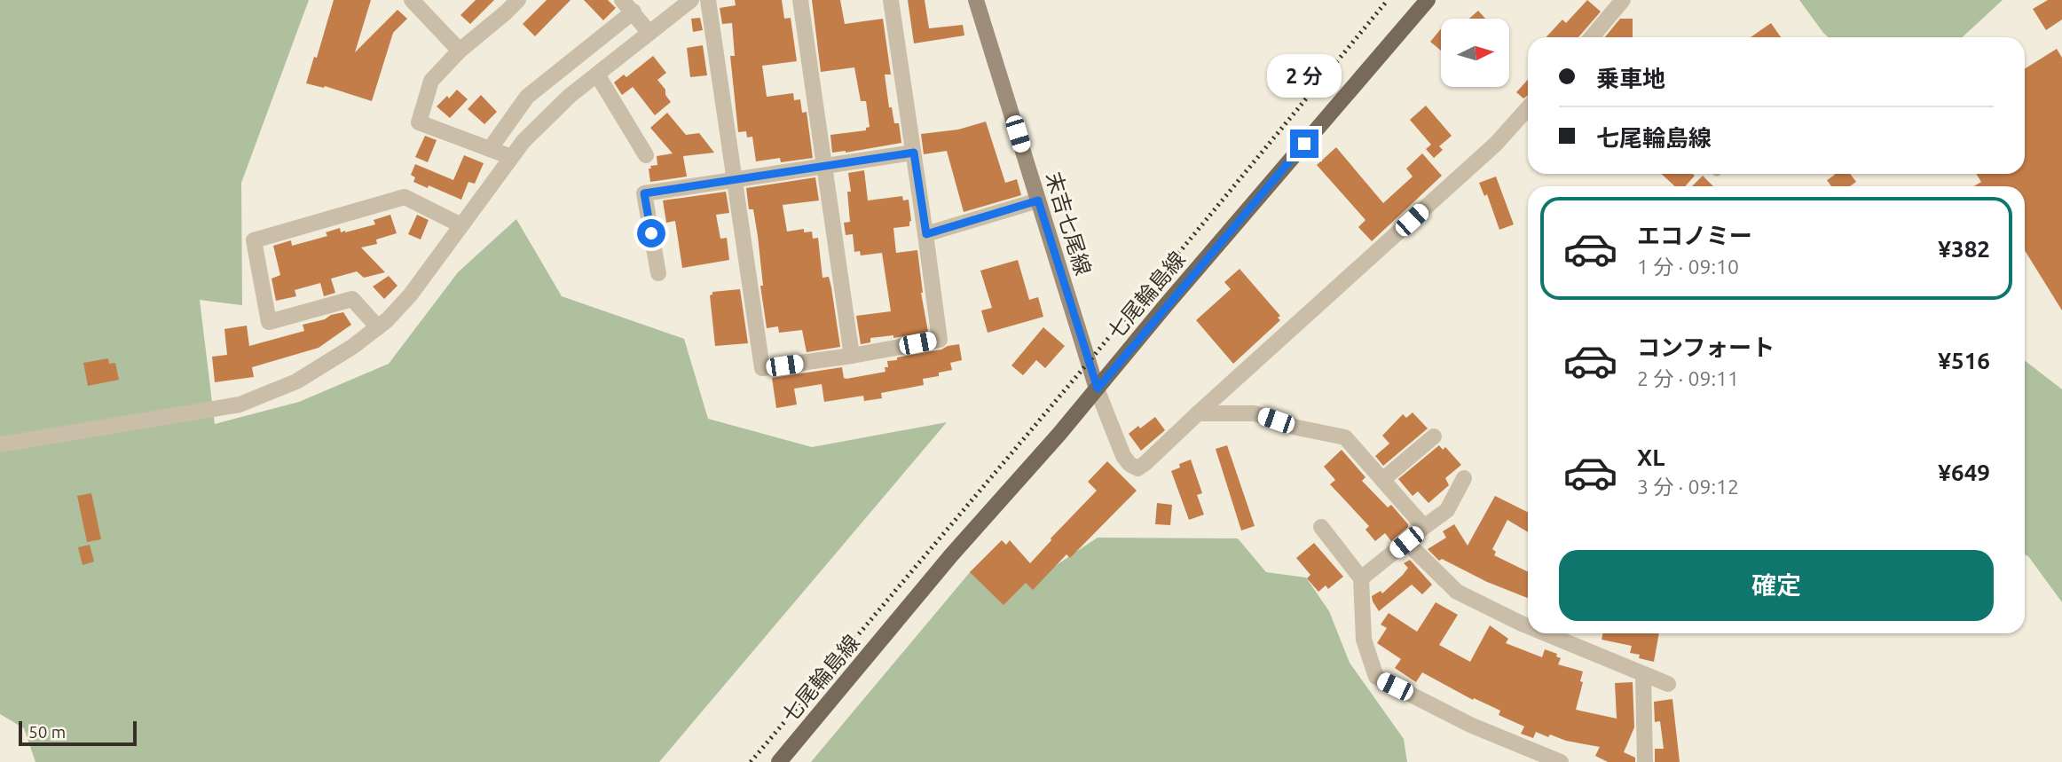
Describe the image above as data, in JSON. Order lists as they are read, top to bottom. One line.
{"streets":{"main road":["末吉七尾線","七尾輪島線"]},"crossings":[["末吉七尾線","七尾輪島線"]],"scale_bar":"50 m","north":"right","page":{"banner":["乗車地","七尾輪島線"],"bubble":"2 分","list":[{"name":"エコノミー","note":"1 分 · 09:10","value":"¥382"},{"name":"コンフォート","note":"2 分 · 09:11","value":"¥516"},{"name":"XL","note":"3 分 · 09:12","value":"¥649"}],"buttons":"確定","scale":"50 m"}}
